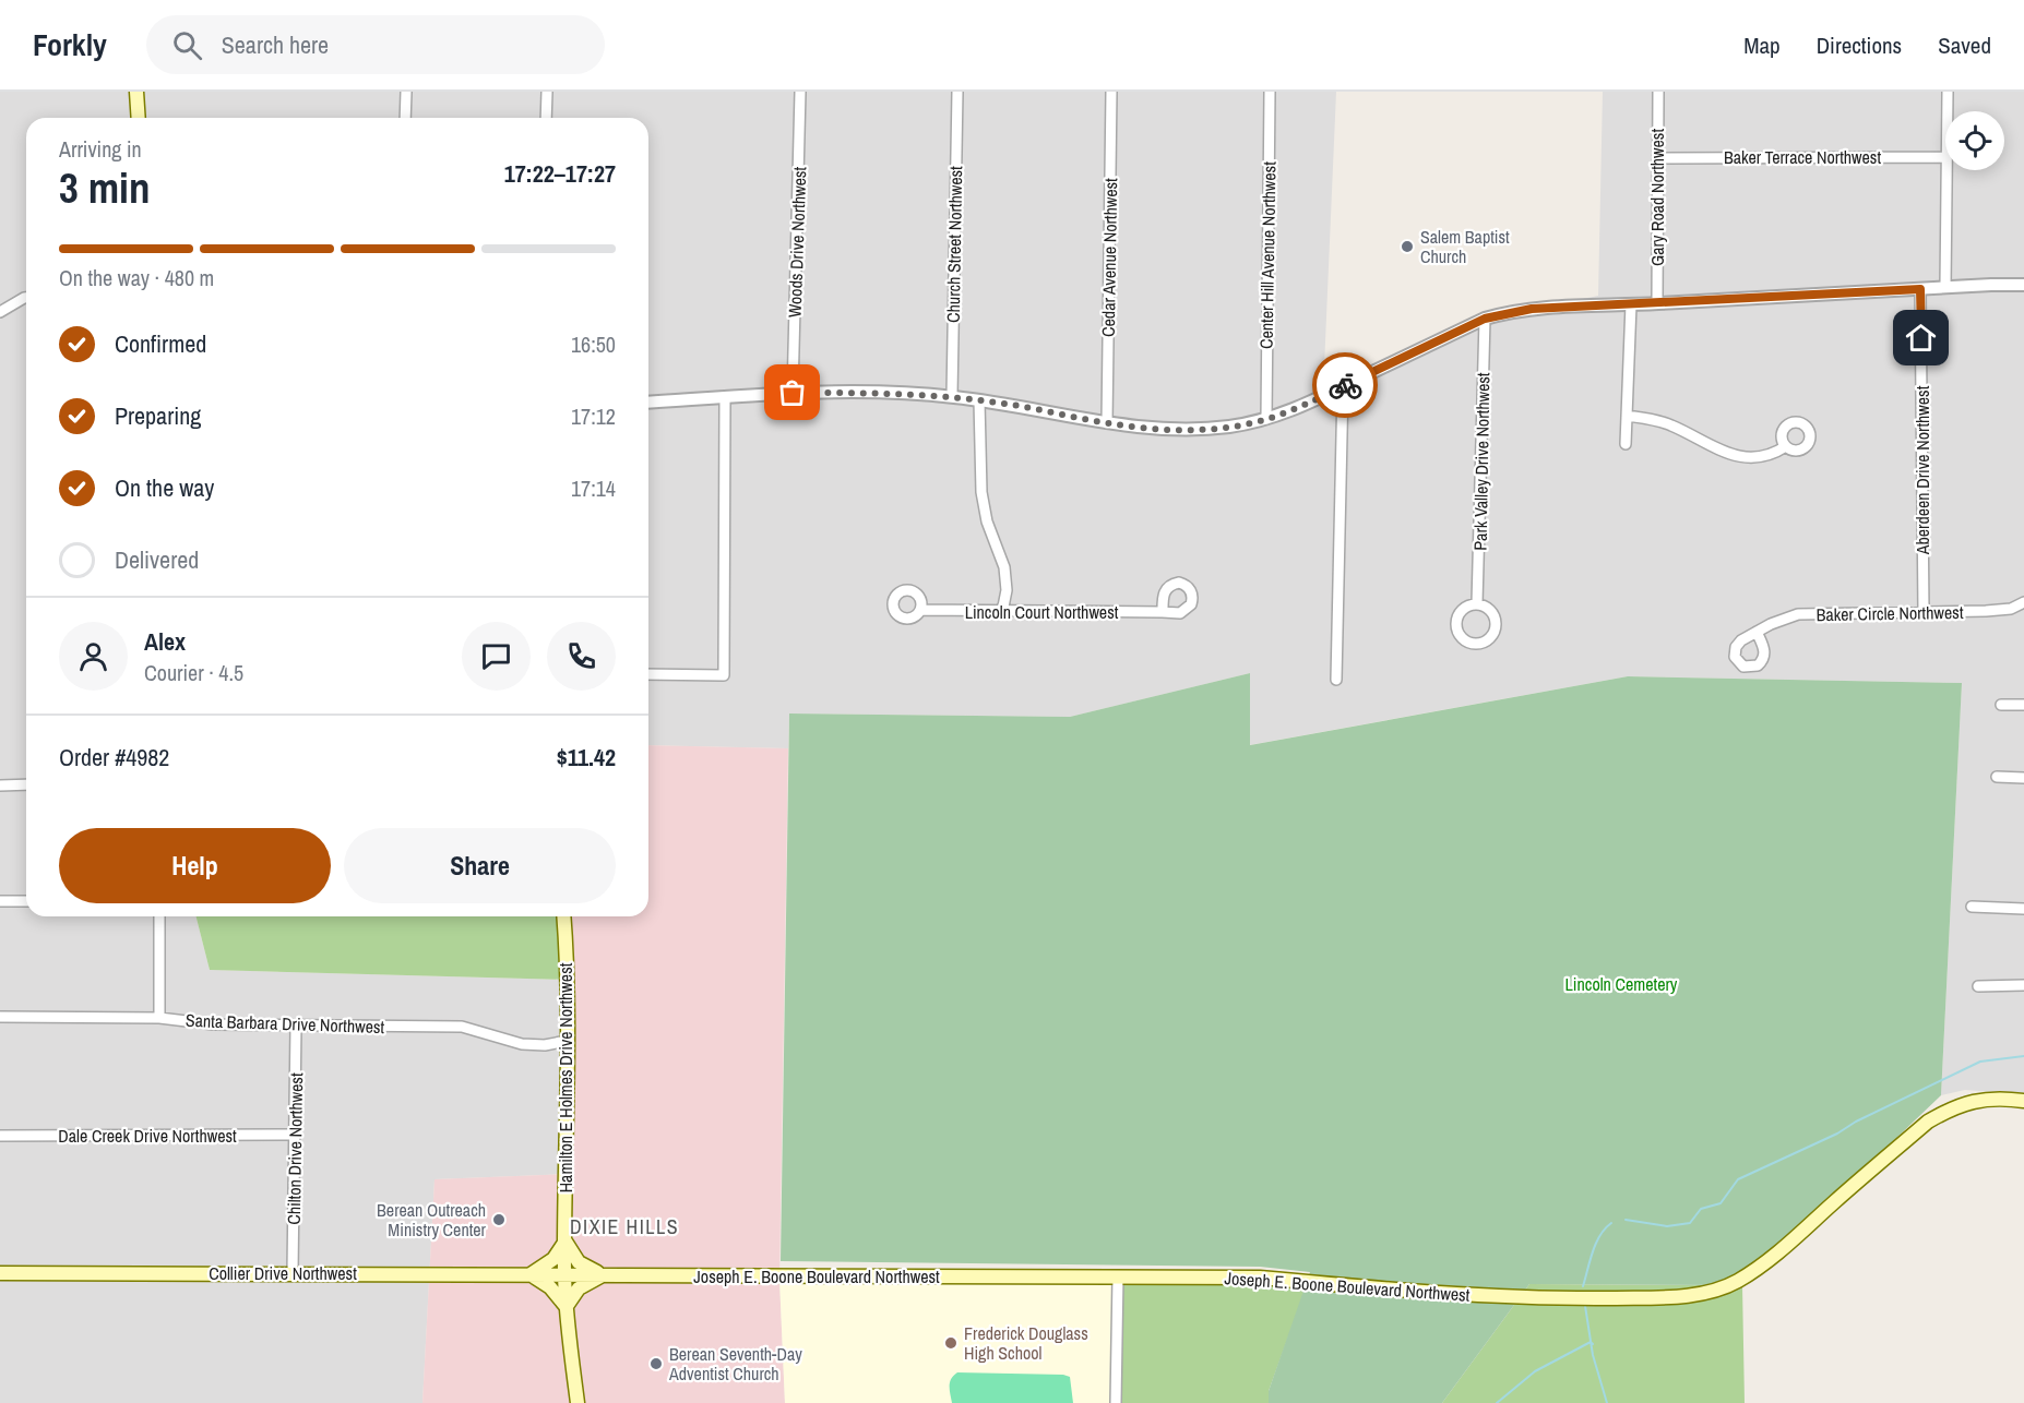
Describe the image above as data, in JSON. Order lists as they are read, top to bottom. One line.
{"streets":{"main road":["Hamilton E Holmes Drive Northwest","Collier Drive Northwest","Joseph E. Boone Boulevard Northwest"],"street":["Baker Terrace Northwest","Gary Road Northwest","Woods Drive Northwest","Church Street Northwest","Center Hill Avenue Northwest","Cedar Avenue Northwest","Park Valley Drive Northwest","Aberdeen Drive Northwest","Lincoln Court Northwest","Baker Circle Northwest","Santa Barbara Drive Northwest","Dale Creek Drive Northwest","Chilton Drive Northwest"]},"crossings":[["Baker Terrace Northwest","Gary Road Northwest"],["Aberdeen Drive Northwest","Baker Circle Northwest"],["Santa Barbara Drive Northwest","Hamilton E Holmes Drive Northwest"],["Santa Barbara Drive Northwest","Chilton Drive Northwest"],["Hamilton E Holmes Drive Northwest","Collier Drive Northwest"],["Hamilton E Holmes Drive Northwest","Joseph E. Boone Boulevard Northwest"],["Dale Creek Drive Northwest","Chilton Drive Northwest"],["Chilton Drive Northwest","Collier Drive Northwest"],["Collier Drive Northwest","Joseph E. Boone Boulevard Northwest"]],"districts":["DIXIE HILLS"],"parks":["Lincoln Cemetery"],"places":["Salem Baptist Church","Berean Outreach Ministry Center","Frederick Douglass High School","Berean Seventh-Day Adventist Church"],"page":{"header":"Forkly","search":"Search here","nav":["Map","Directions","Saved"],"heading":["3 min","Arriving in","17:22–17:27"],"panel":["Alex","Courier · 4.5","Order #4982","$11.42"],"bar":"On the way · 480 m","list":[["Confirmed","16:50"],["Preparing","17:12"],["On the way","17:14"],"Delivered"],"buttons":["Help","Share"]}}
